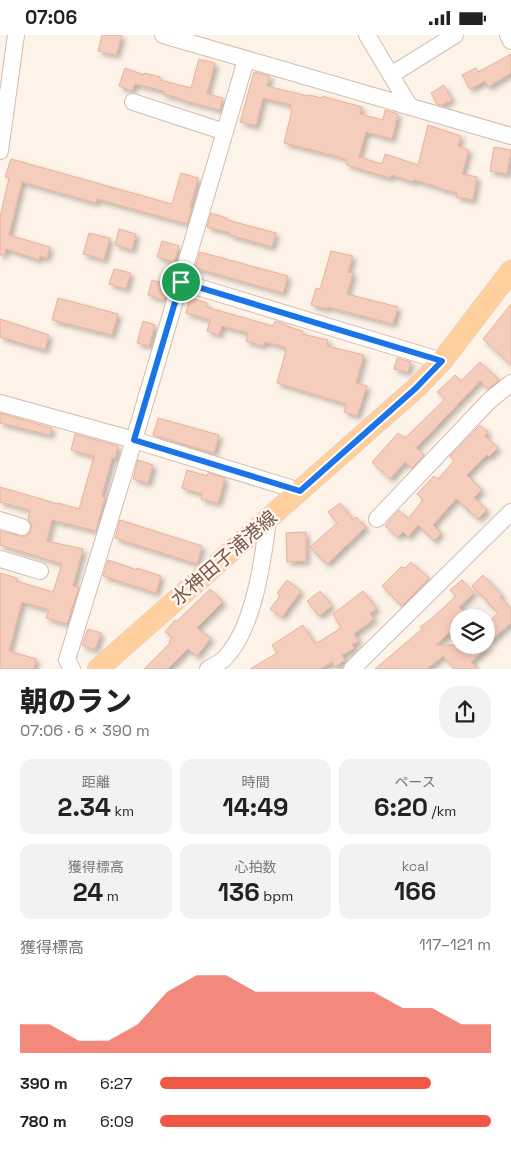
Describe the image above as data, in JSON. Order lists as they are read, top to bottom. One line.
{"streets":{"main road":["水神田子浦港線"]},"page":{"status":"07:06","heading":["朝のラン","07:06 · 6 × 390 m"],"stats":[["距離","2.34 km"],["時間","14:49"],["ペース","6:20 /km"],["獲得標高","24 m"],["心拍数","136 bpm"],["kcal","166"]],"chart":["獲得標高","117–121 m"],"list":[{"name":"390 m","note":"6:27"},{"name":"780 m","note":"6:09"}]}}
